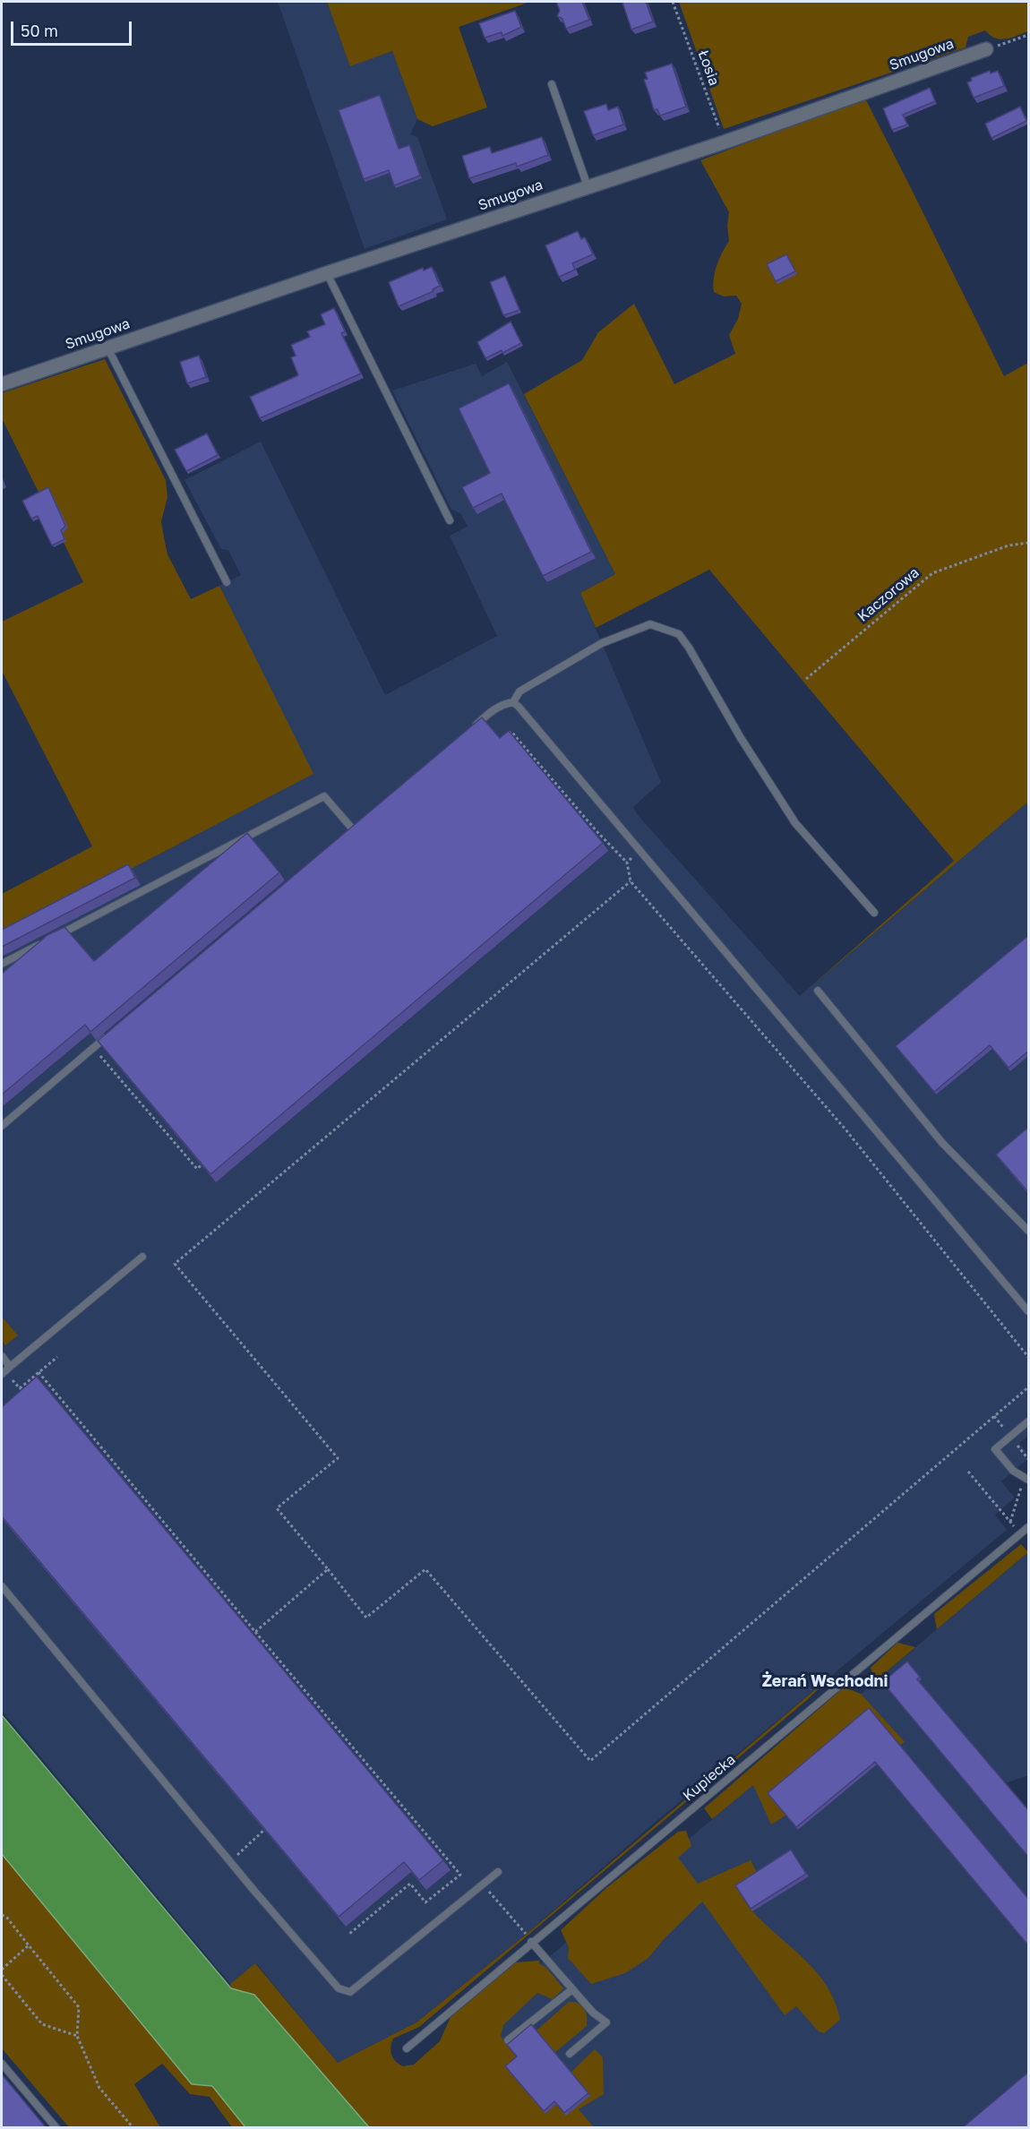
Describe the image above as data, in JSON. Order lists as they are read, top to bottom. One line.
{"streets":{"street":["Smugowa"],"lane":["Kupiecka"],"path":["Łosia","Kaczorowa"]},"crossings":[["Smugowa","Łosia"]],"districts":["Żerań Wschodni"],"scale_bar":"50 m"}
